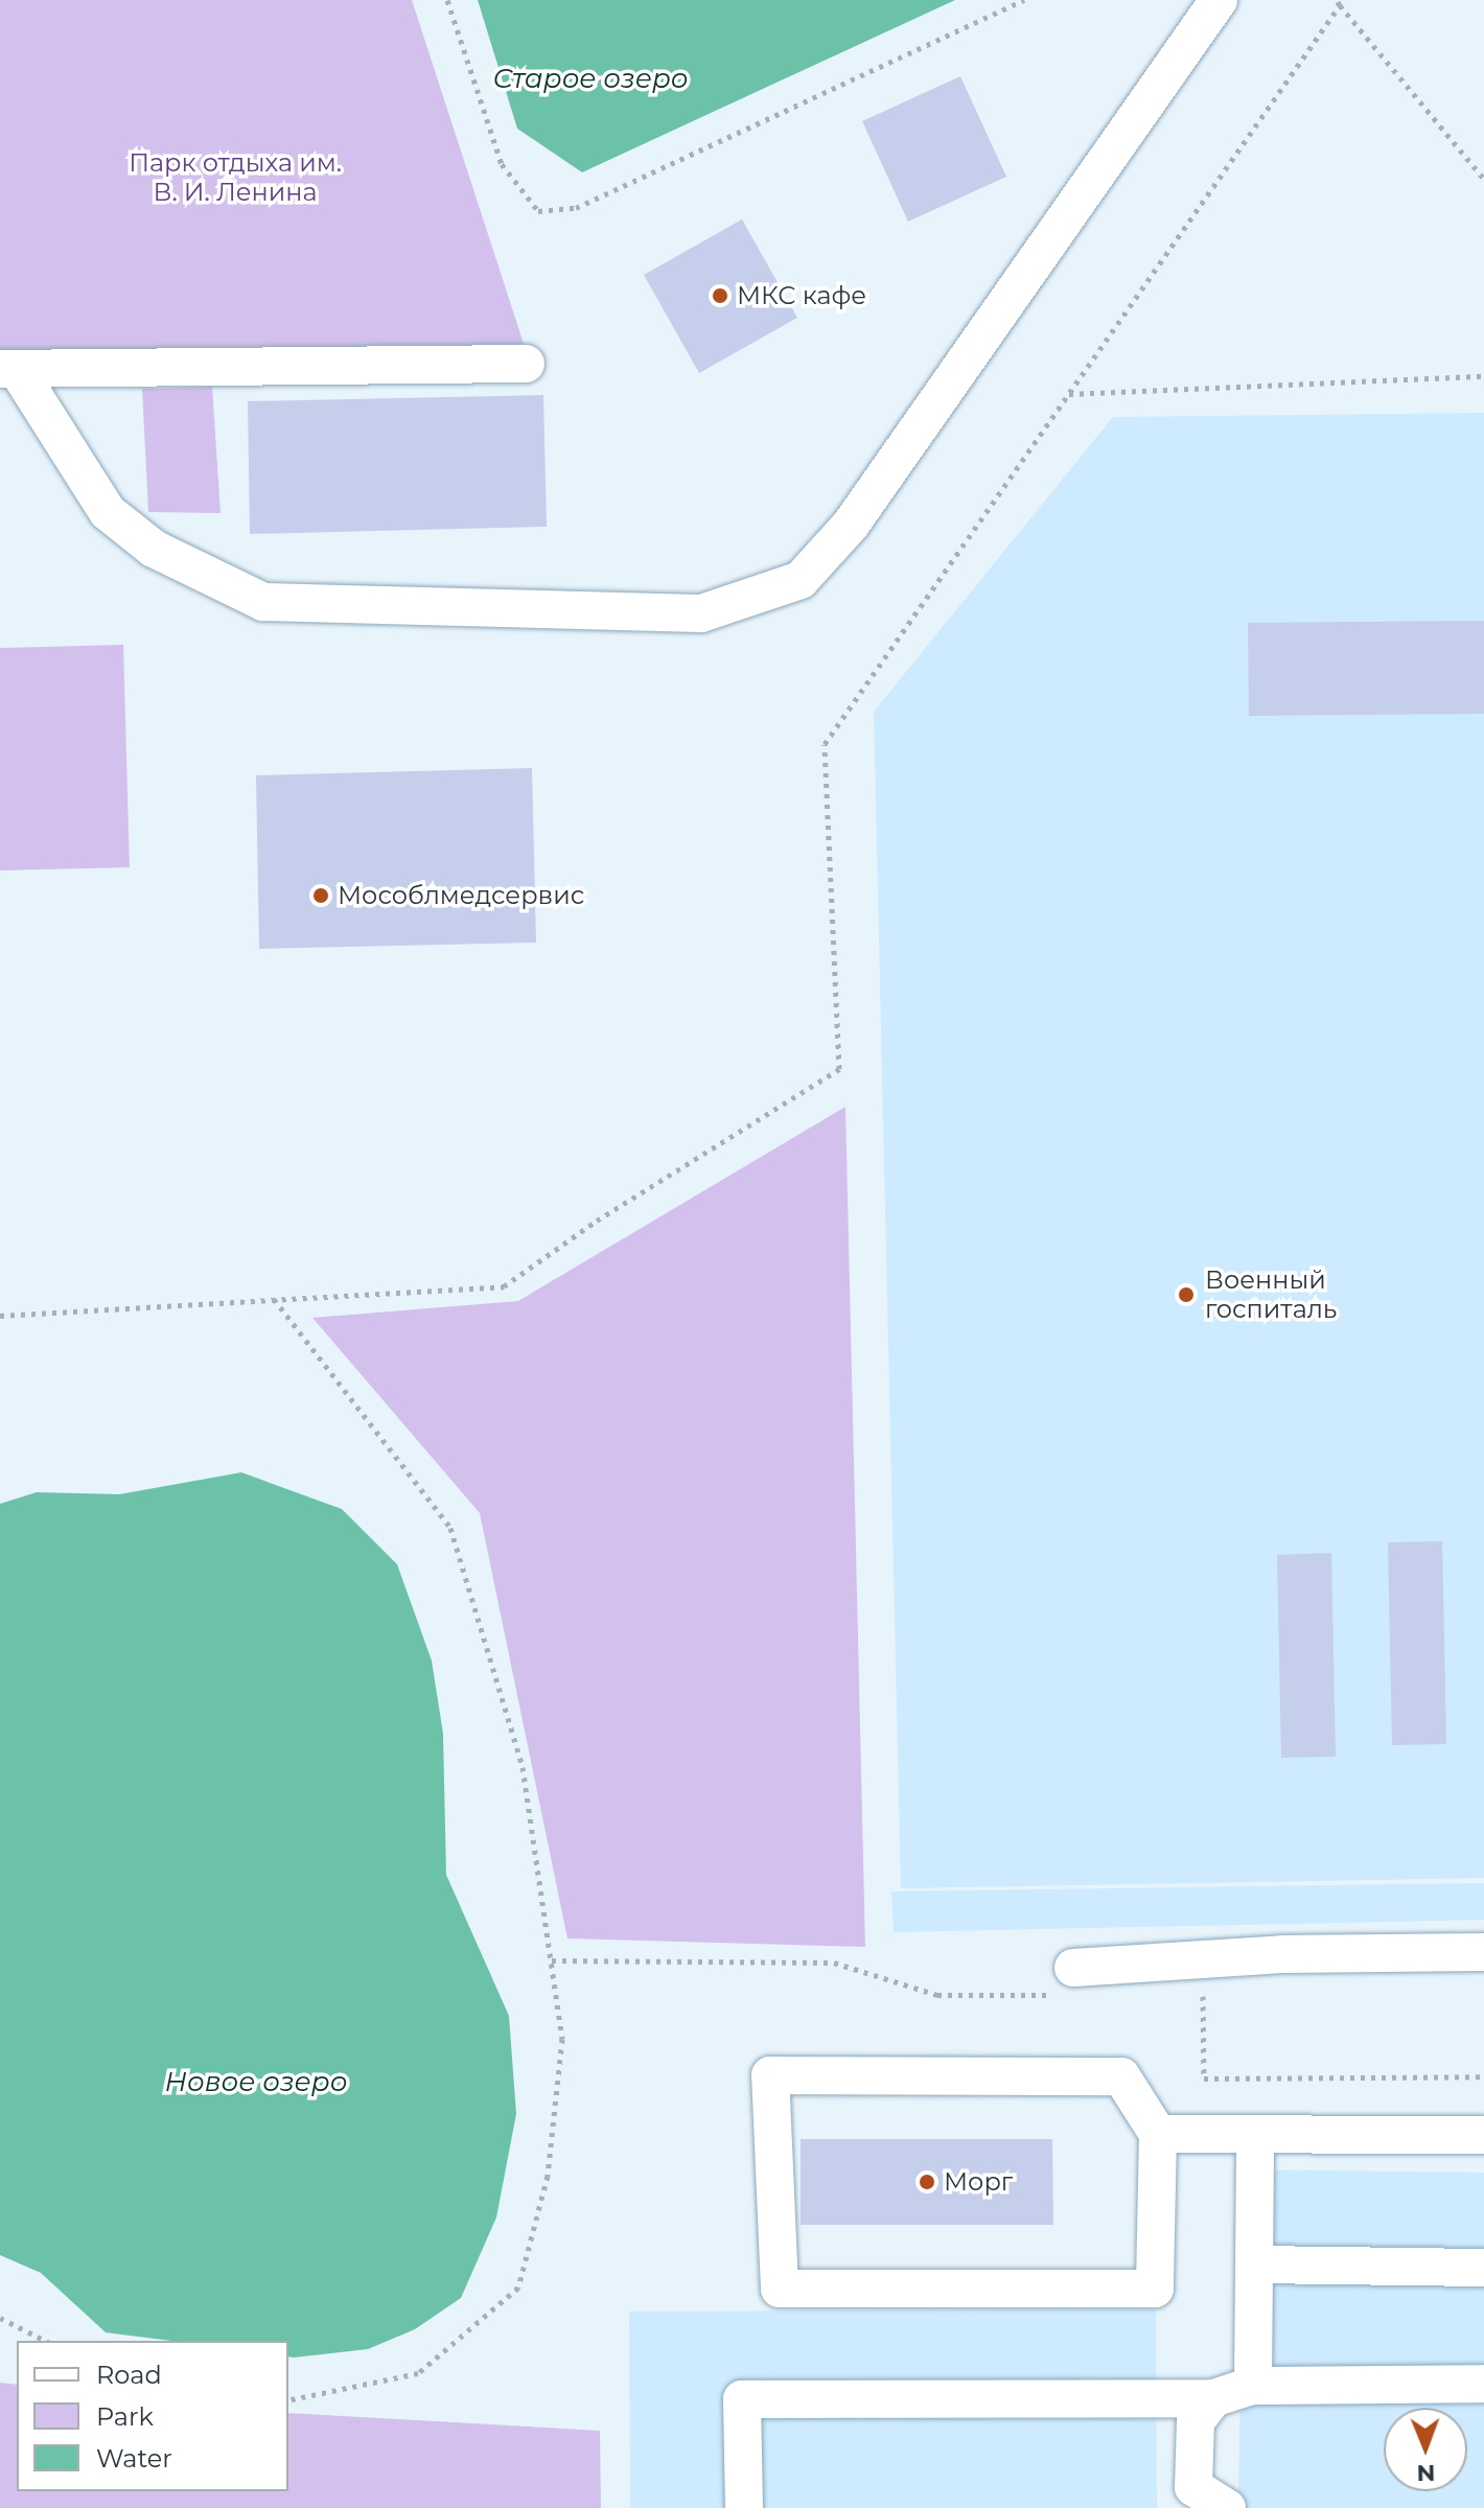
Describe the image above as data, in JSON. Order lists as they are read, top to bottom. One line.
{"water":["Старое озеро","Новое озеро"],"parks":["Парк отдыха им. В. И. Ленина"],"places":["МКС кафе","Мособлмедсервис","Военный госпиталь","Морг"],"legend":["Road","Park","Water"],"north":"bottom"}
